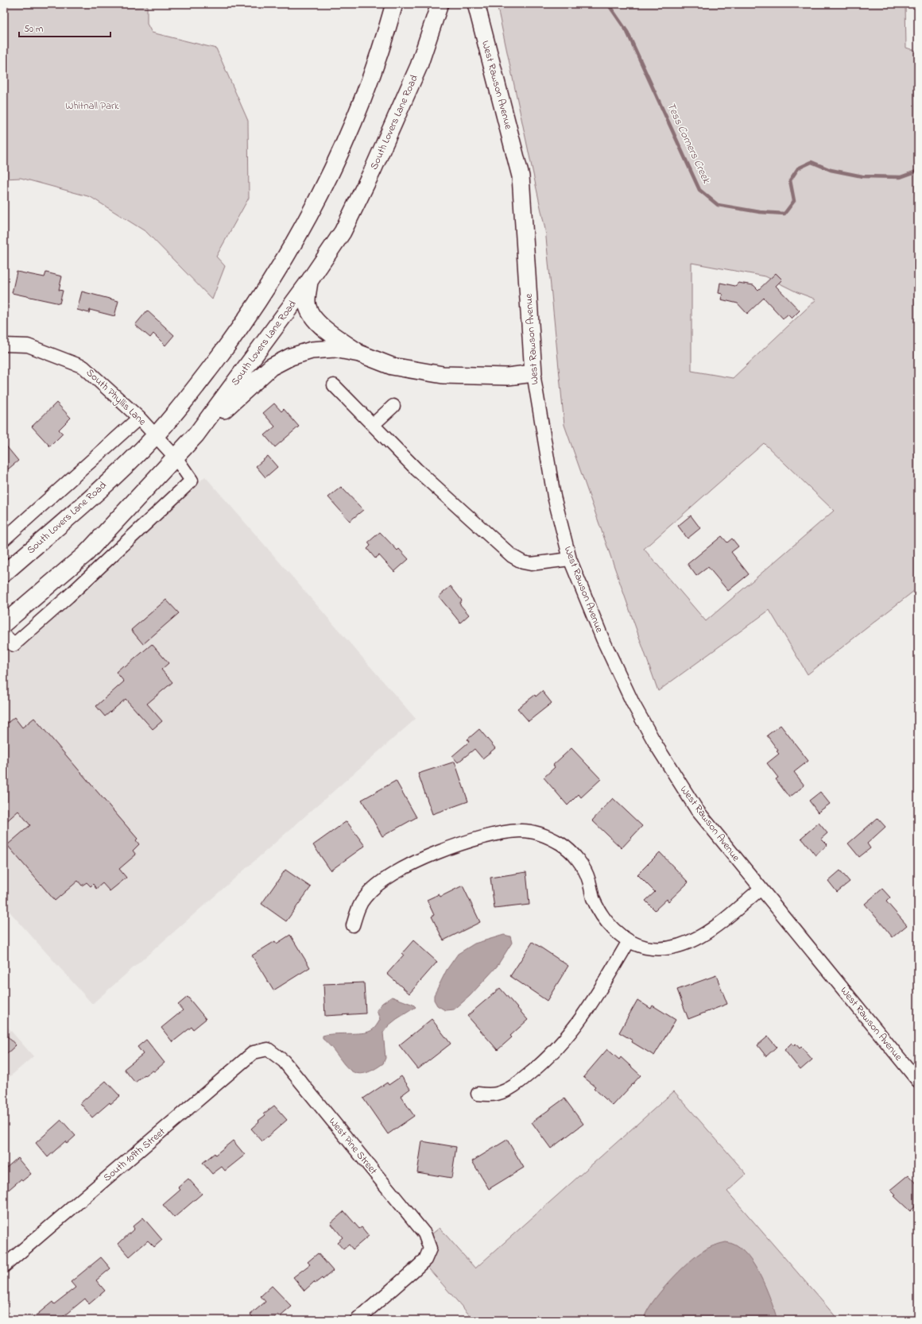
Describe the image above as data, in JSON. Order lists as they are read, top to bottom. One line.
{"streets":{"main road":["West Rawson Avenue","South Lovers Lane Road"],"street":["South Phyllis Lane","West Pine Street","South 109th Street"]},"crossings":[["South Lovers Lane Road","South Phyllis Lane"],["West Pine Street","South 109th Street"]],"water":["Tess Corners Creek"],"parks":["Whitnall Park"],"scale_bar":"50 m"}
